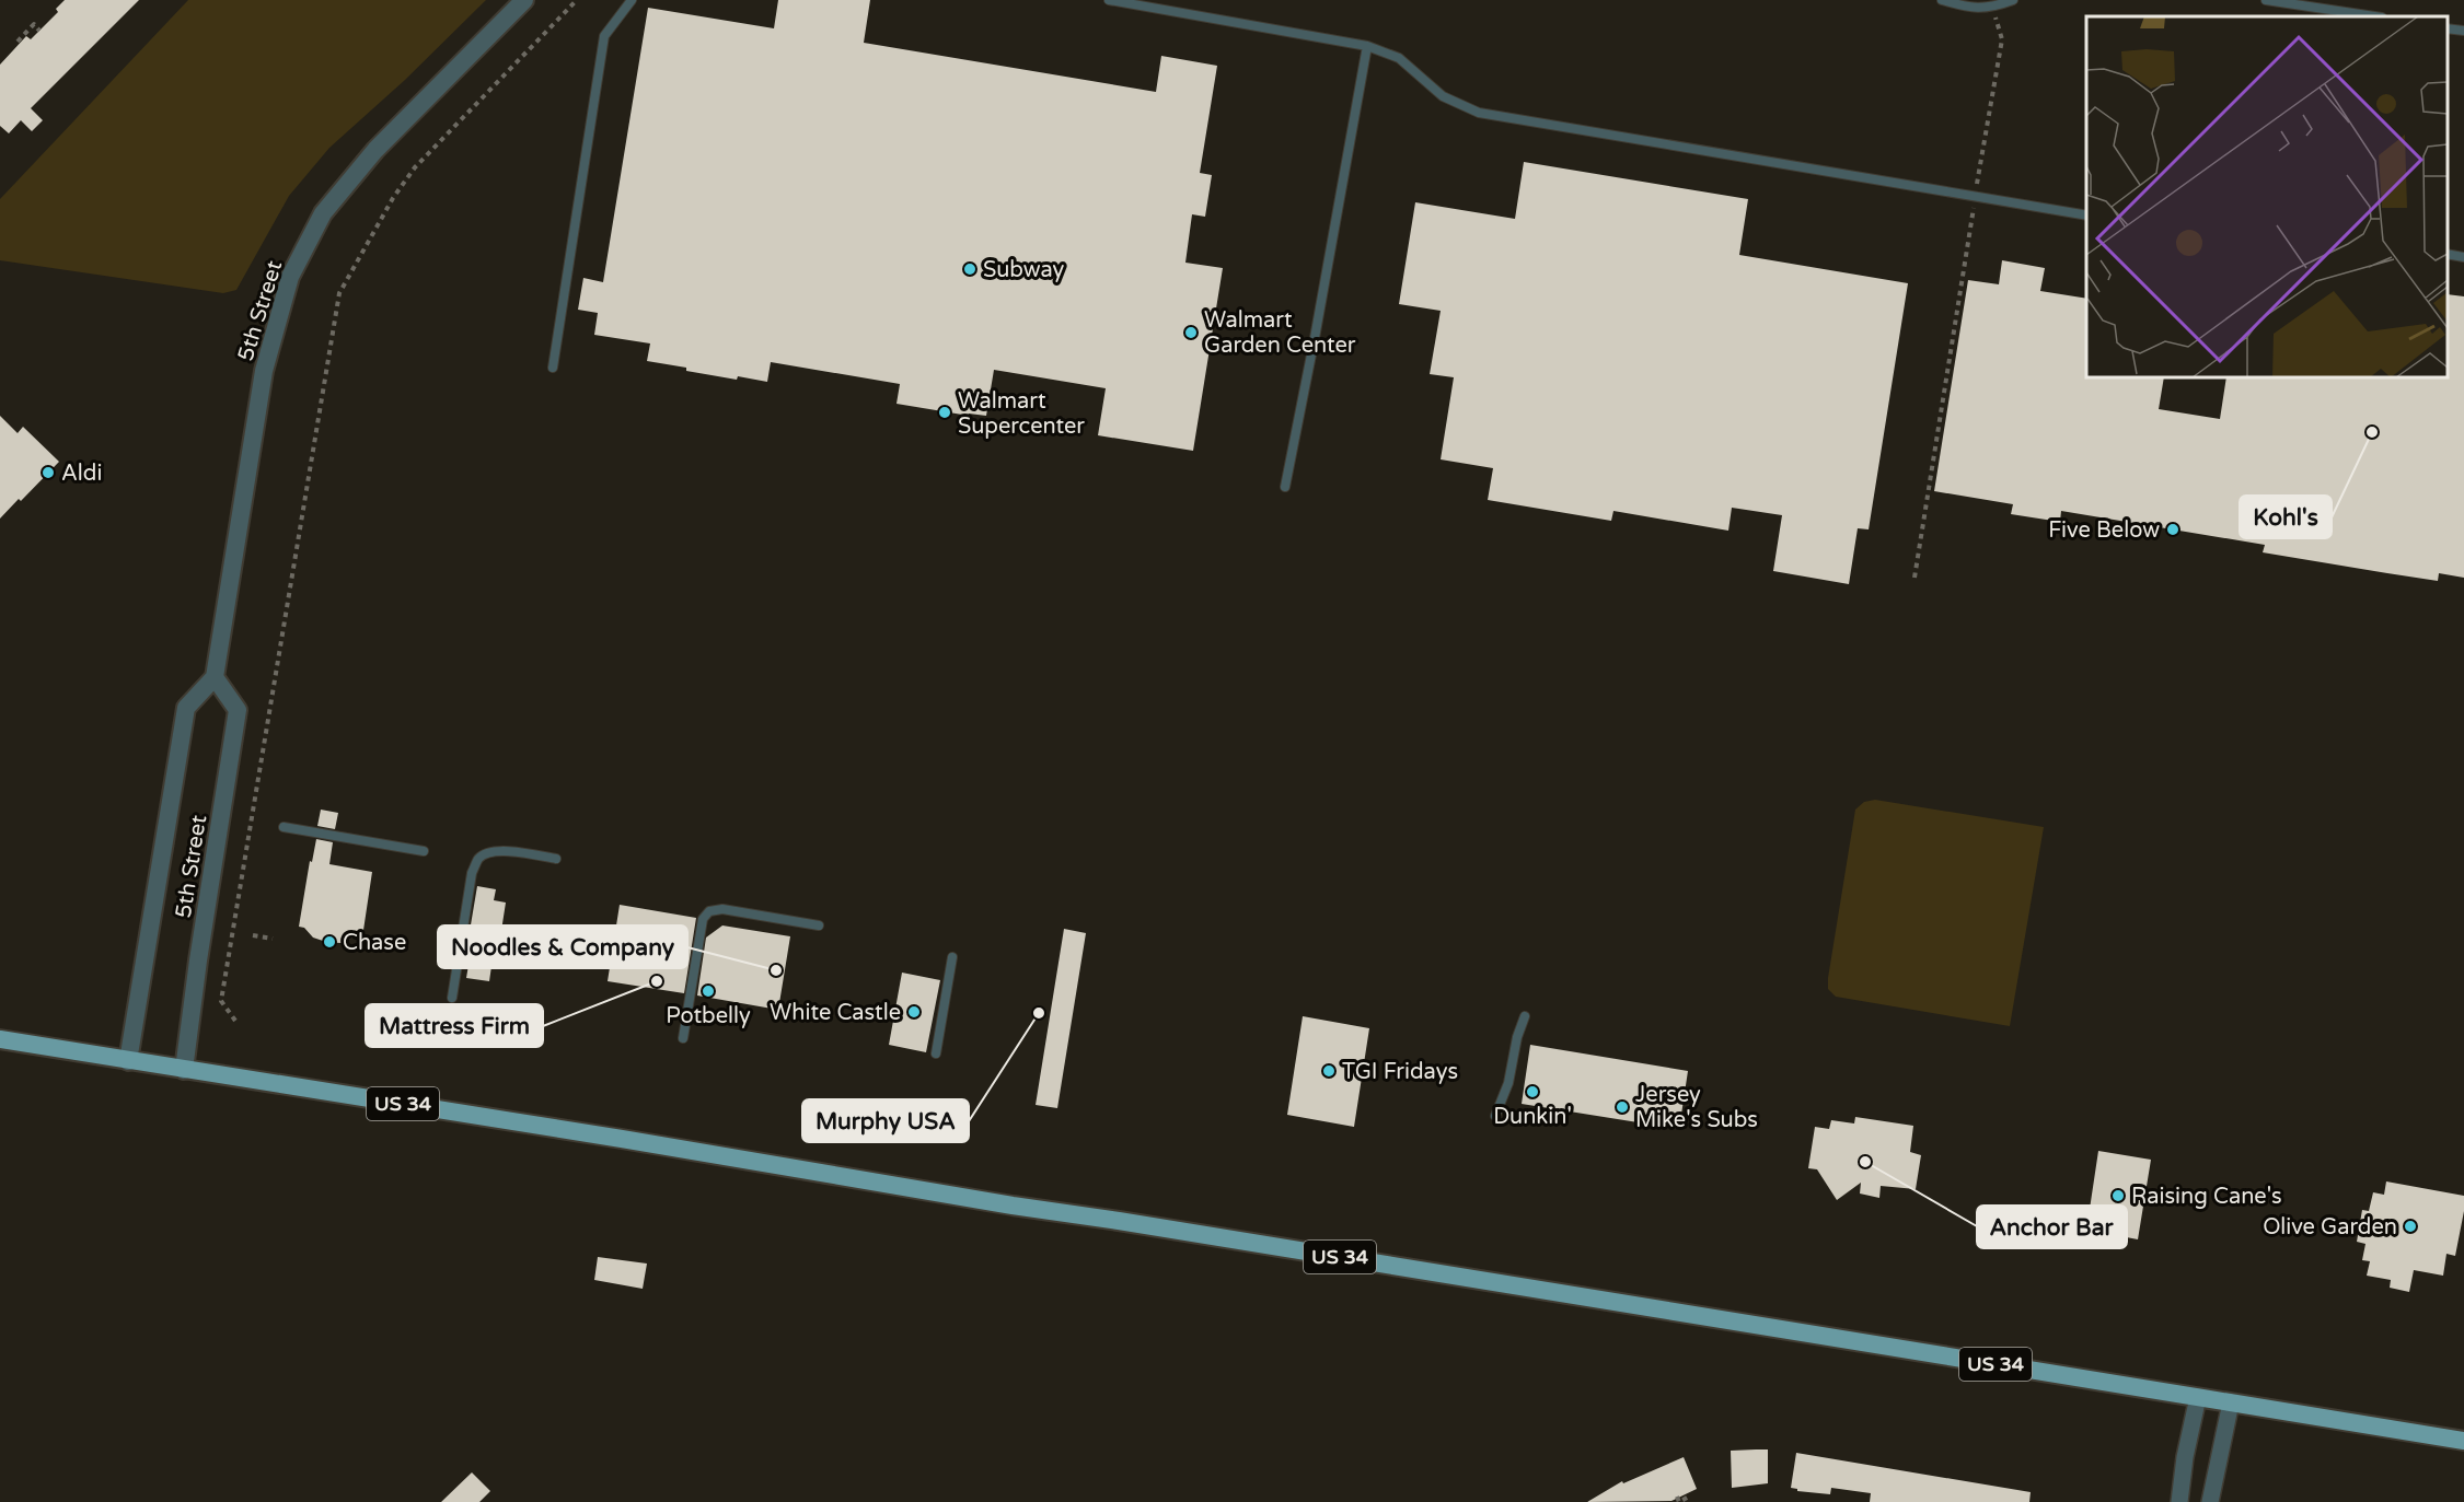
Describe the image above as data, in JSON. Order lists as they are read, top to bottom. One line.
{"streets":{"main road":["US 34"],"street":["5th Street"]},"crossings":[["5th Street","US 34"]],"places":["Subway","Walmart Garden Center","Walmart Supercenter","Kohl's","Aldi","Five Below","Chase","Noodles & Company","Mattress Firm","Potbelly","White Castle","Murphy USA","TGI Fridays","Dunkin'","Jersey Mike's Subs","Anchor Bar","Raising Cane's","Olive Garden"]}
